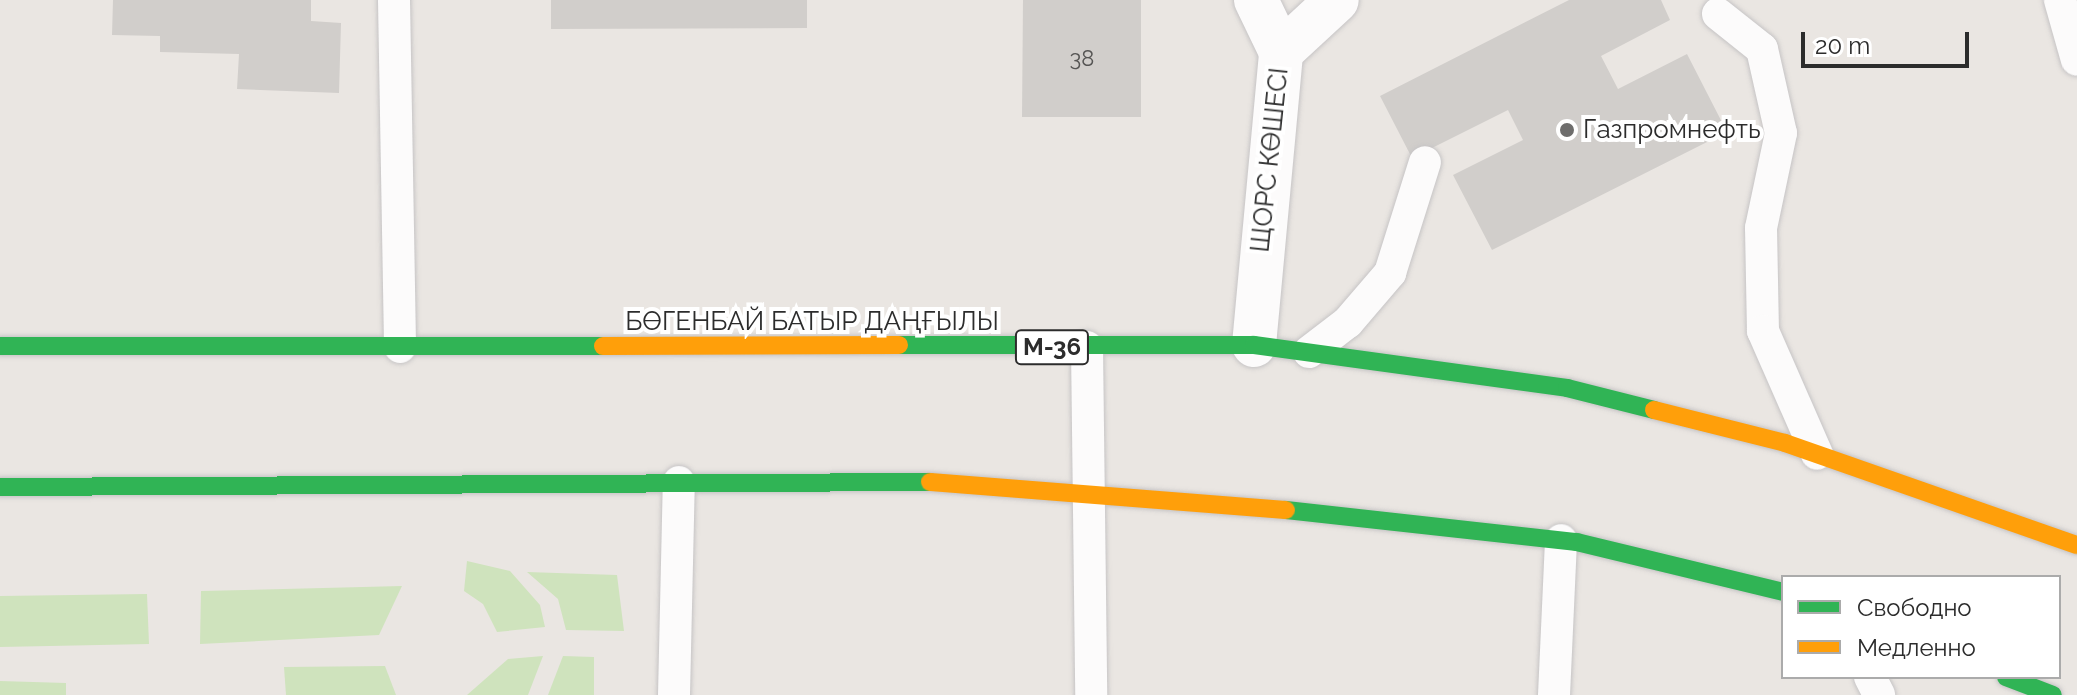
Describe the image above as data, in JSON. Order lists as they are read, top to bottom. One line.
{"streets":{"main road":["БӨГЕНБАЙ БАТЫР ДАҢҒЫЛЫ","M-36"],"street":["ЩОРС КӨШЕСІ"]},"crossings":[["ЩОРС КӨШЕСІ","БӨГЕНБАЙ БАТЫР ДАҢҒЫЛЫ"]],"places":["Газпромнефть"],"house_numbers":["38"],"legend":["Свободно","Медленно"],"scale_bar":"20 m"}
